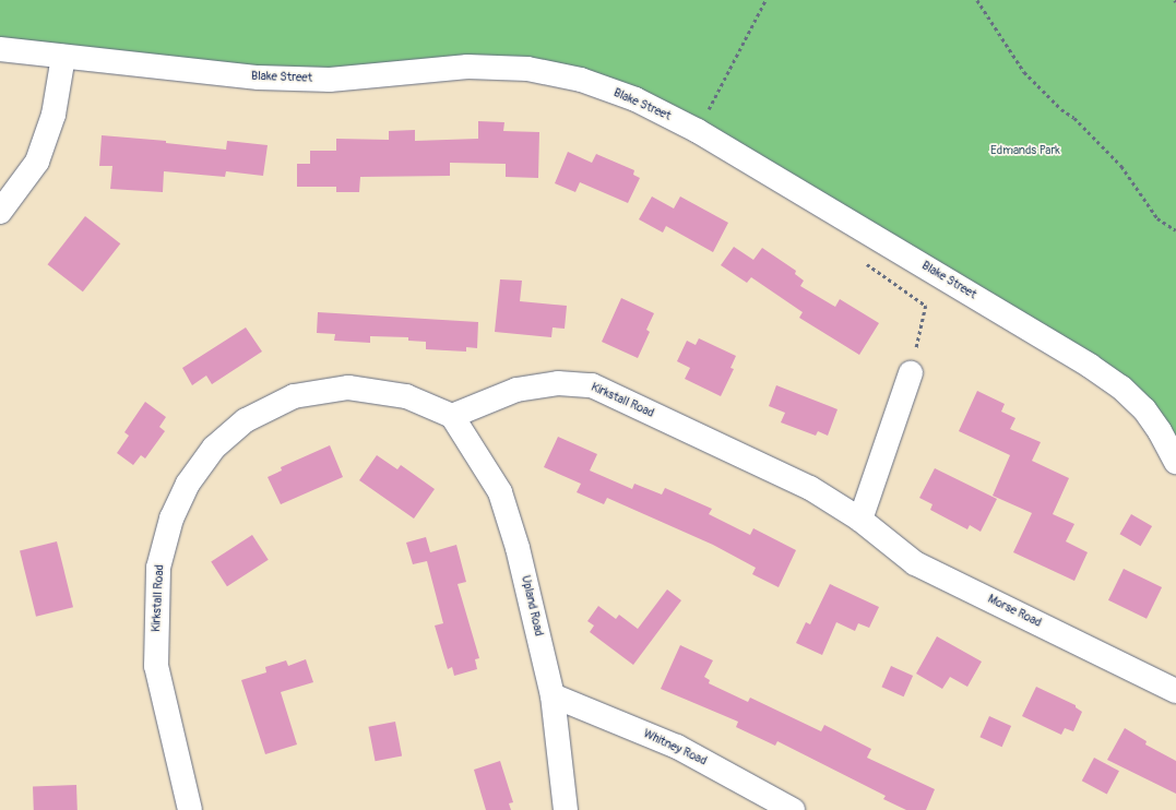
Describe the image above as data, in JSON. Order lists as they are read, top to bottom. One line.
{"streets":{"street":["Blake Street","Kirkstall Road","Upland Road","Morse Road","Whitney Road"]},"crossings":[["Kirkstall Road","Upland Road"],["Kirkstall Road","Morse Road"],["Upland Road","Whitney Road"]],"parks":["Edmands Park"]}
